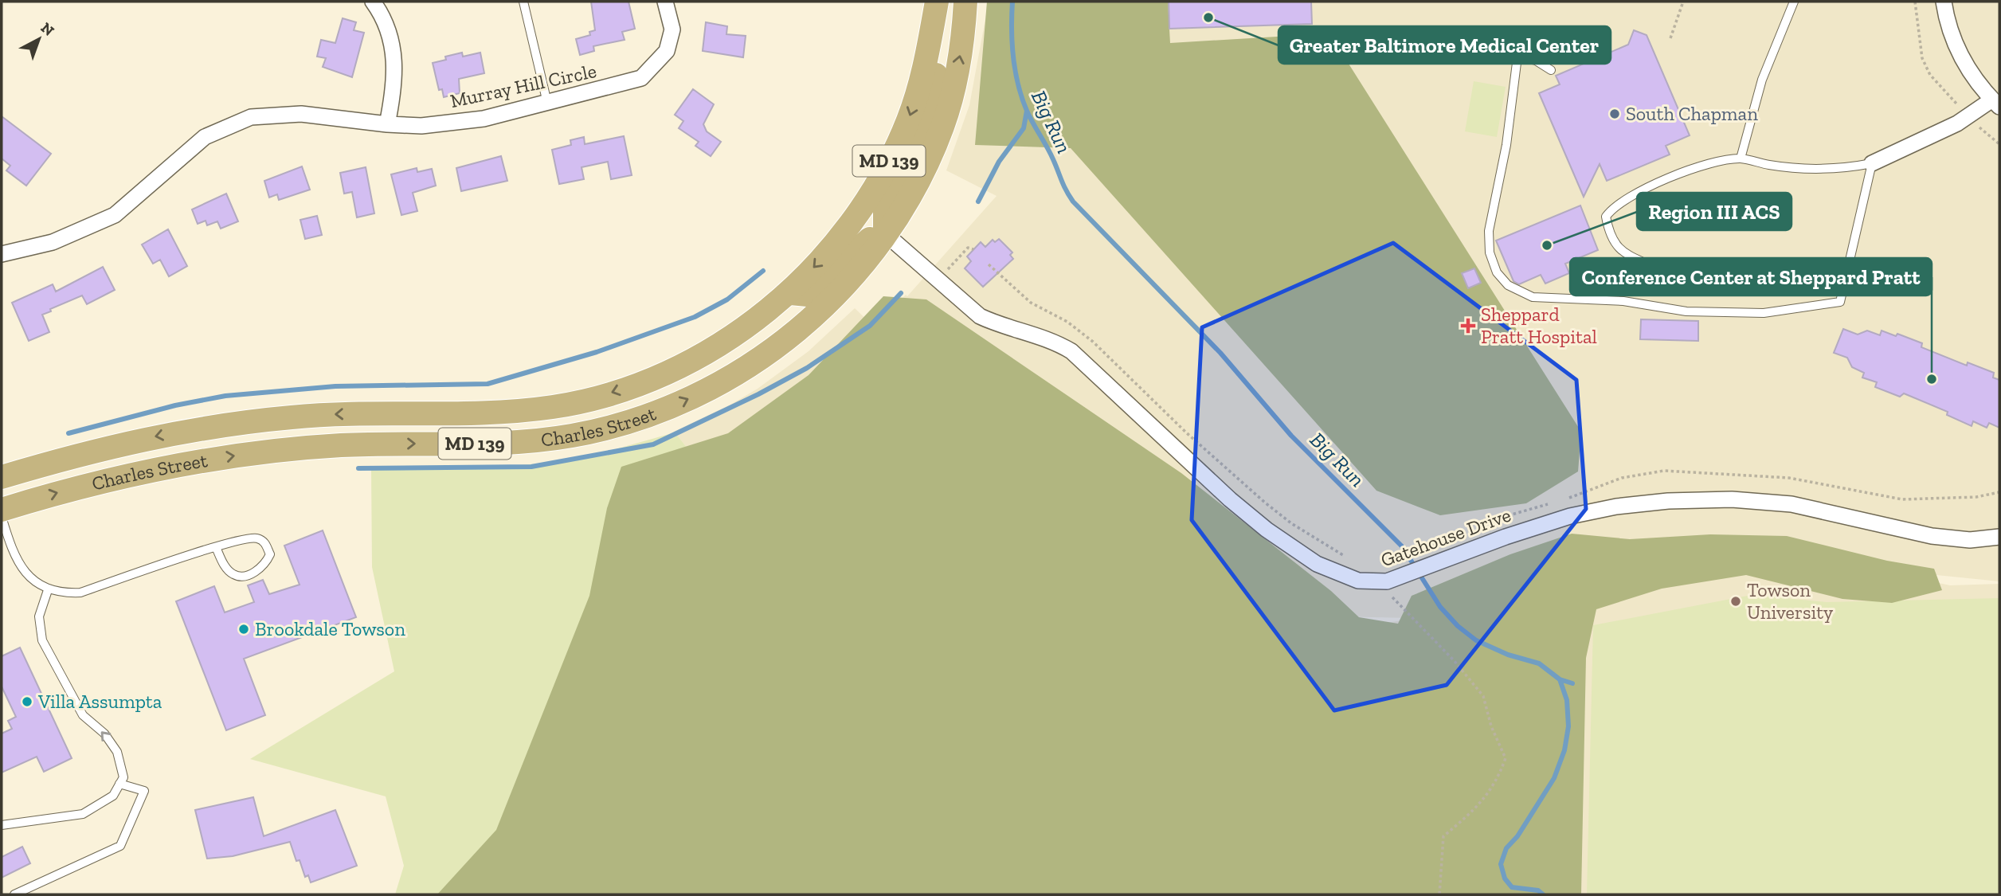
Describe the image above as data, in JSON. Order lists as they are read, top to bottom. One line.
{"streets":{"main road":["MD 139","Charles Street"],"street":["Murray Hill Circle","Gatehouse Drive"]},"crossings":[["Charles Street","Gatehouse Drive"]],"water":["Big Run"],"places":{"other":["Greater Baltimore Medical Center","South Chapman","Region III ACS","Conference Center at Sheppard Pratt","Towson University","Brookdale Towson","Villa Assumpta"],"health":["Sheppard Pratt Hospital"]},"north":"top right"}
